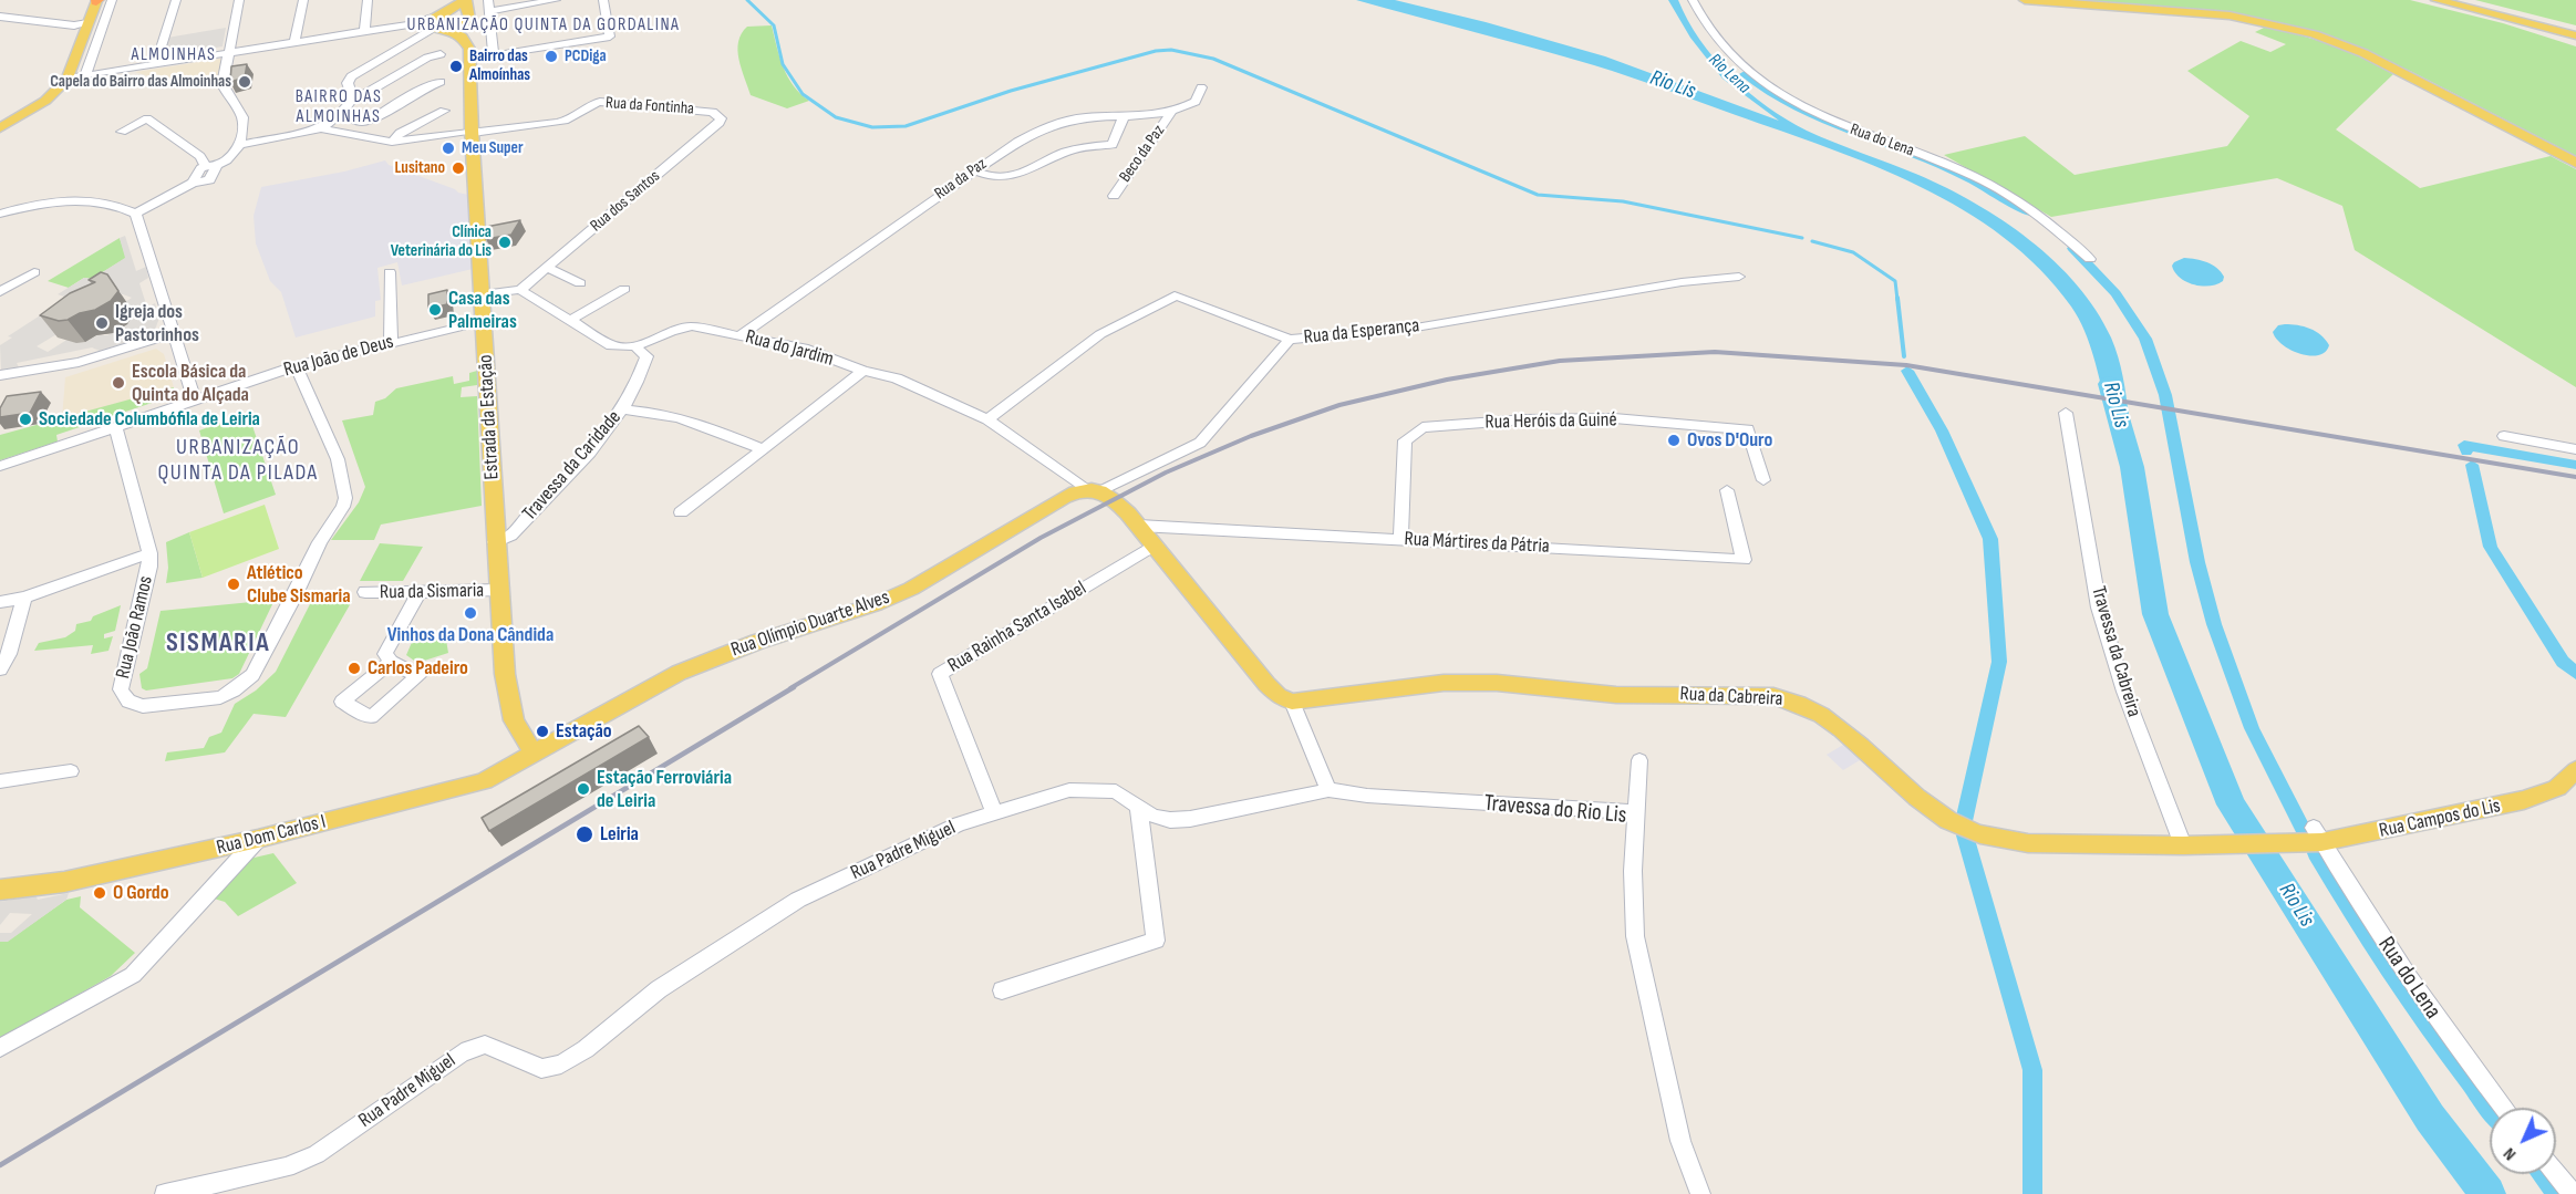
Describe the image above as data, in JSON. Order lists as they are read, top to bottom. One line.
{"streets":{"main road":["Estrada da Estação","Rua Olímpio Duarte Alves","Rua da Cabreira","Rua Campos do Lis","Rua Dom Carlos I"],"street":["Rua da Fontinha","Rua do Lena","Beco da Paz","Rua da Paz","Rua dos Santos","Rua da Esperança","Rua do Jardim","Rua João de Deus","Rua Heróis da Guiné","Travessa da Caridade","Rua Mártires da Pátria","Rua da Sismaria","Rua João Ramos","Rua Rainha Santa Isabel","Travessa da Cabreira","Travessa do Rio Lis","Rua Padre Miguel"]},"crossings":[["Rua da Fontinha","Rua dos Santos"],["Rua da Fontinha","Estrada da Estação"],["Rua do Lena","Rua Campos do Lis"],["Beco da Paz","Rua da Paz"],["Rua da Paz","Rua do Jardim"],["Rua da Esperança","Rua do Jardim"],["Rua do Jardim","Travessa da Caridade"],["Rua do Jardim","Rua Olímpio Duarte Alves"],["Rua João de Deus","Estrada da Estação"],["Rua João de Deus","Rua João Ramos"],["Estrada da Estação","Travessa da Caridade"],["Estrada da Estação","Rua da Sismaria"],["Estrada da Estação","Rua Olímpio Duarte Alves"],["Estrada da Estação","Rua Dom Carlos I"],["Rua Heróis da Guiné","Rua Mártires da Pátria"],["Rua Olímpio Duarte Alves","Rua Dom Carlos I"],["Rua Rainha Santa Isabel","Rua Padre Miguel"],["Travessa da Cabreira","Rua da Cabreira"],["Rua da Cabreira","Rua Campos do Lis"],["Travessa do Rio Lis","Rua Padre Miguel"]],"districts":["URBANIZAÇÃO QUINTA DA GORDALINA","ALMOINHAS","BAIRRO DAS ALMOINHAS","URBANIZAÇÃO QUINTA DA PILADA","SISMARIA"],"water":["Rio Lena","Rio Lis"],"places":["PCDiga","Bairro das Almoínhas","Capela do Bairro das Almoinhas","Meu Super","Lusitano","Clínica Veterinária do Lis","Casa das Palmeiras","Igreja dos Pastorinhos","Escola Básica da Quinta do Alçada","Sociedade Columbófila de Leiria","Ovos D'Ouro","Atlético Clube Sismaria","Vinhos da Dona Cândida","Carlos Padeiro","Estação","Estação Ferroviária de Leiria","Leiria","O Gordo"],"north":"bottom left"}
